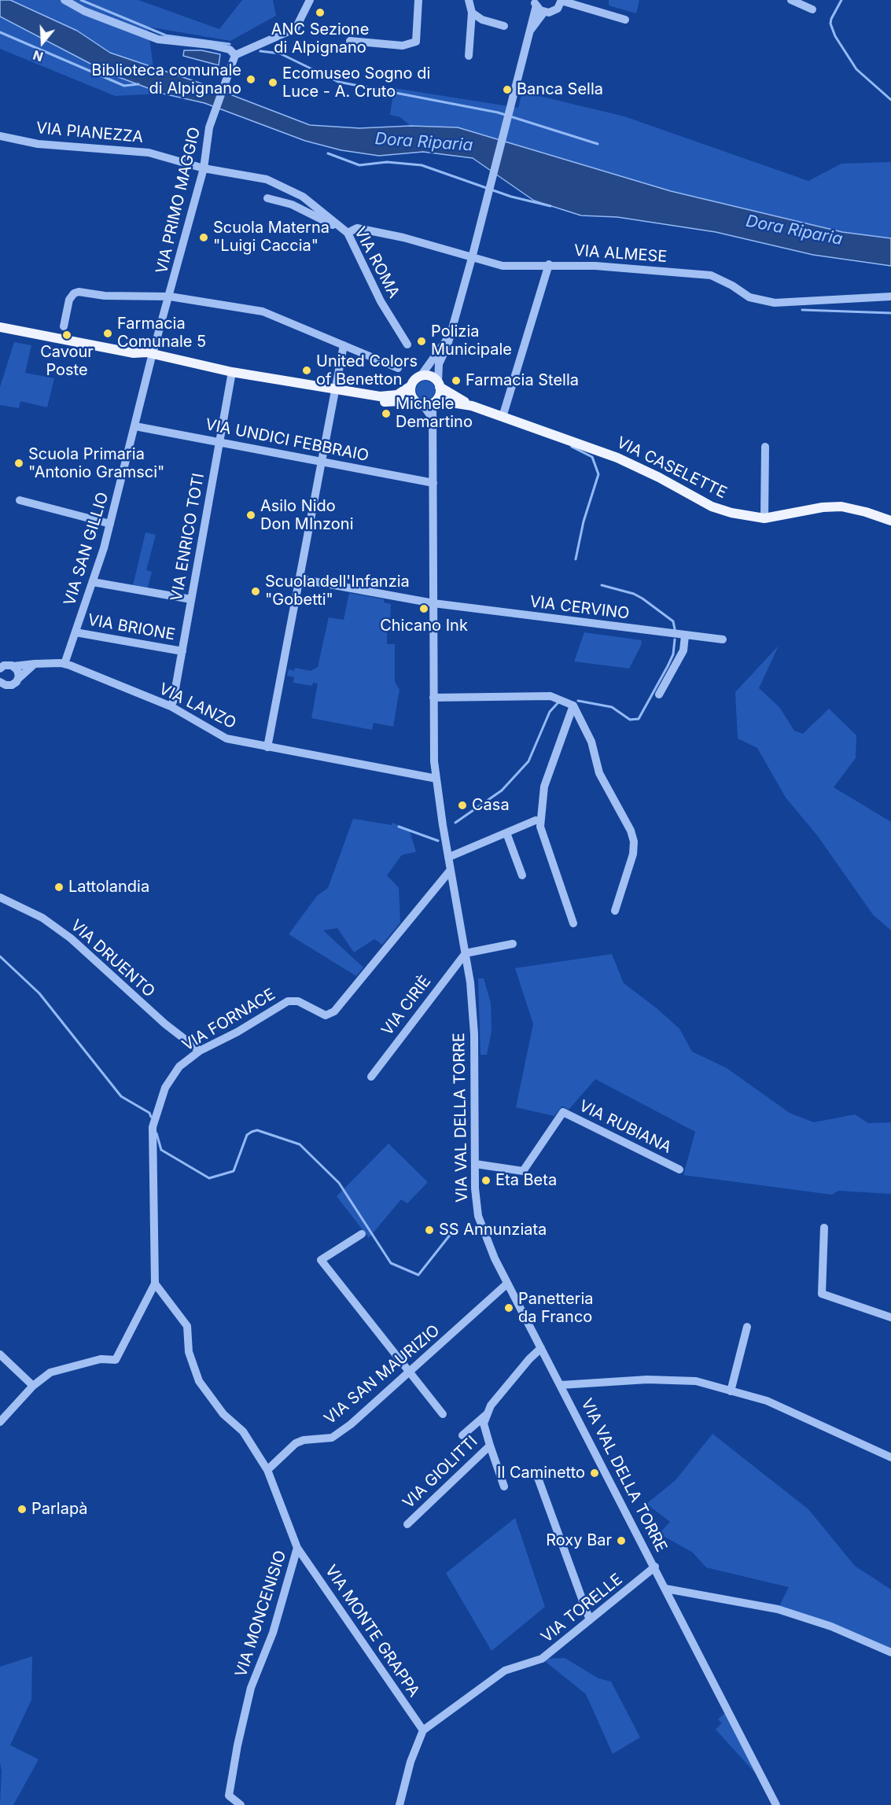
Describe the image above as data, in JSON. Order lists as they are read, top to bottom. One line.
{"streets":{"main road":["VIA CASELETTE"],"street":["VIA PIANEZZA","VIA PRIMO MAGGIO","VIA ALMESE","VIA ROMA","VIA UNDICI FEBBRAIO","VIA ENRICO TOTI","VIA SAN GILLIO","VIA CERVINO","VIA BRIONE","VIA LANZO","VIA DRUENTO","VIA CIRIÈ","VIA FORNACE","VIA VAL DELLA TORRE","VIA RUBIANA","VIA SAN MAURIZIO","VIA GIOLITTI","VIA TORELLE","VIA MONCENISIO","VIA MONTE GRAPPA"]},"crossings":[["VIA PIANEZZA","VIA PRIMO MAGGIO"],["VIA PIANEZZA","VIA ROMA"],["VIA PRIMO MAGGIO","VIA ROMA"],["VIA PRIMO MAGGIO","VIA SAN GILLIO"],["VIA ALMESE","VIA ROMA"],["VIA UNDICI FEBBRAIO","VIA ENRICO TOTI"],["VIA UNDICI FEBBRAIO","VIA SAN GILLIO"],["VIA UNDICI FEBBRAIO","VIA VAL DELLA TORRE"],["VIA CASELETTE","VIA VAL DELLA TORRE"],["VIA ENRICO TOTI","VIA BRIONE"],["VIA ENRICO TOTI","VIA LANZO"],["VIA SAN GILLIO","VIA BRIONE"],["VIA SAN GILLIO","VIA LANZO"],["VIA CERVINO","VIA VAL DELLA TORRE"],["VIA LANZO","VIA VAL DELLA TORRE"],["VIA DRUENTO","VIA FORNACE"],["VIA CIRIÈ","VIA VAL DELLA TORRE"],["VIA FORNACE","VIA VAL DELLA TORRE"],["VIA FORNACE","VIA MONCENISIO"],["VIA VAL DELLA TORRE","VIA RUBIANA"],["VIA VAL DELLA TORRE","VIA SAN MAURIZIO"],["VIA VAL DELLA TORRE","VIA GIOLITTI"],["VIA VAL DELLA TORRE","VIA TORELLE"],["VIA SAN MAURIZIO","VIA MONCENISIO"],["VIA TORELLE","VIA MONTE GRAPPA"],["VIA MONCENISIO","VIA MONTE GRAPPA"]],"water":["Dora Riparia"],"places":["ANC Sezione di Alpignano","Biblioteca comunale di Alpignano","Ecomuseo Sogno di Luce - A. Cruto","Banca Sella","Scuola Materna \"Luigi Caccia\"","Farmacia Comunale 5","Cavour Poste","Polizia Municipale","United Colors of Benetton","Farmacia Stella","Michele Demartino","Scuola Primaria \"Antonio Gramsci\"","Asilo Nido Don MInzoni","Scuola dell'Infanzia \"Gobetti\"","Chicano Ink","Casa","Lattolandia","Eta Beta","SS Annunziata","Panetteria da Franco","Il Caminetto","Parlapà","Roxy Bar"],"north":"bottom"}
